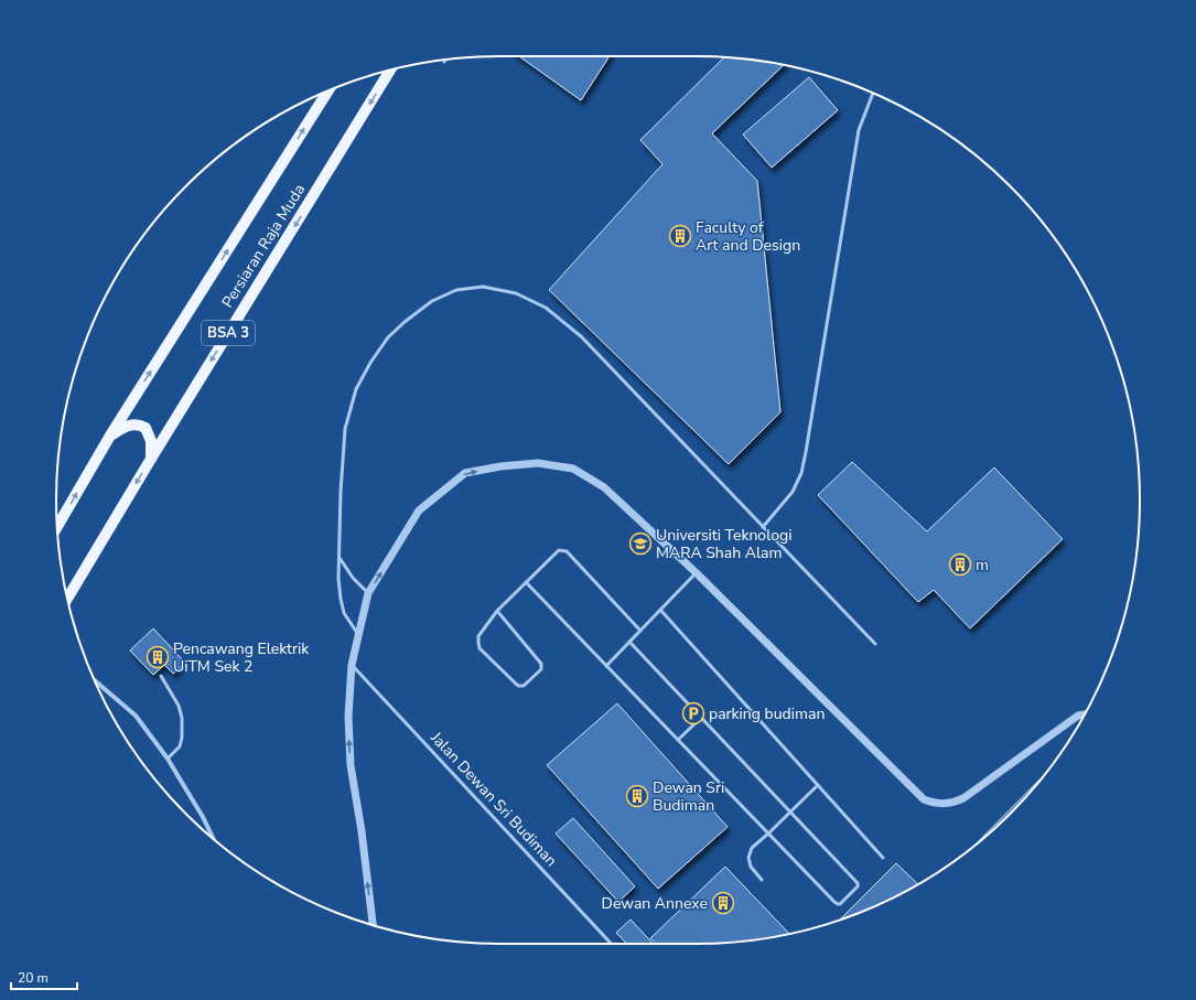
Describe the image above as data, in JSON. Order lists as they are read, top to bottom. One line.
{"streets":{"main road":["Persiaran Raja Muda","BSA 3"],"lane":["Jalan Dewan Sri Budiman"]},"places":{"building":["Faculty of Art and Design","m","Pencawang Elektrik UiTM Sek 2","Dewan Sri Budiman","Dewan Annexe"],"school or university":["Universiti Teknologi MARA Shah Alam"],"parking":["parking budiman"]},"scale_bar":"20 m"}
